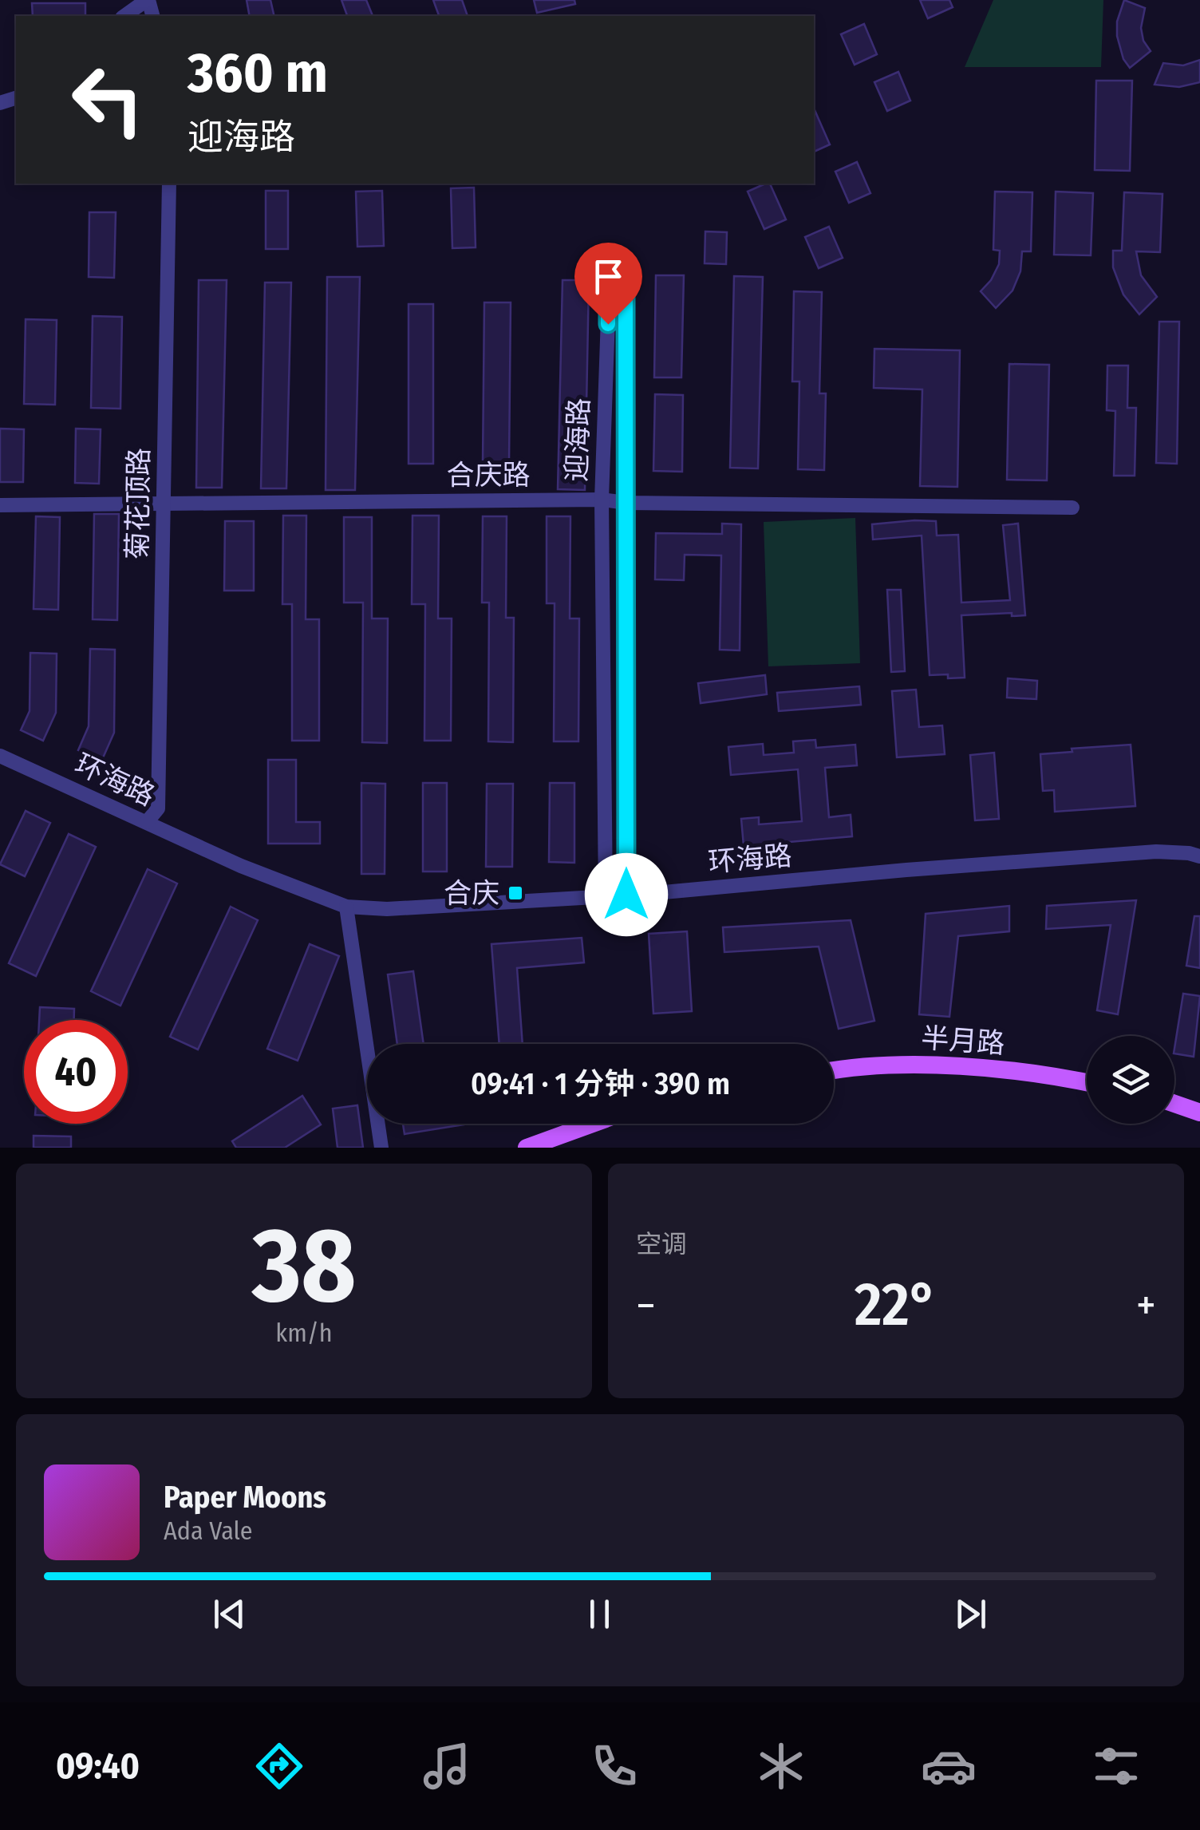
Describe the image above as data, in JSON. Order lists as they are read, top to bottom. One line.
{"streets":{"main road":["半月路"],"street":["迎海路","合庆路","菊花顶路","环海路"]},"crossings":[["迎海路","合庆路"],["迎海路","环海路"],["合庆路","菊花顶路"],["菊花顶路","环海路"]],"places":{"transit":["合庆"]},"page":{"turn":["360 m","迎海路"],"limit":"40","trip":"09:41 · 1 分钟 · 390 m","tile":[["38","km/h"],"空调"],"heat":["−","22°","+"],"song":["Paper Moons","Ada Vale"],"tabs":"09:40"}}
